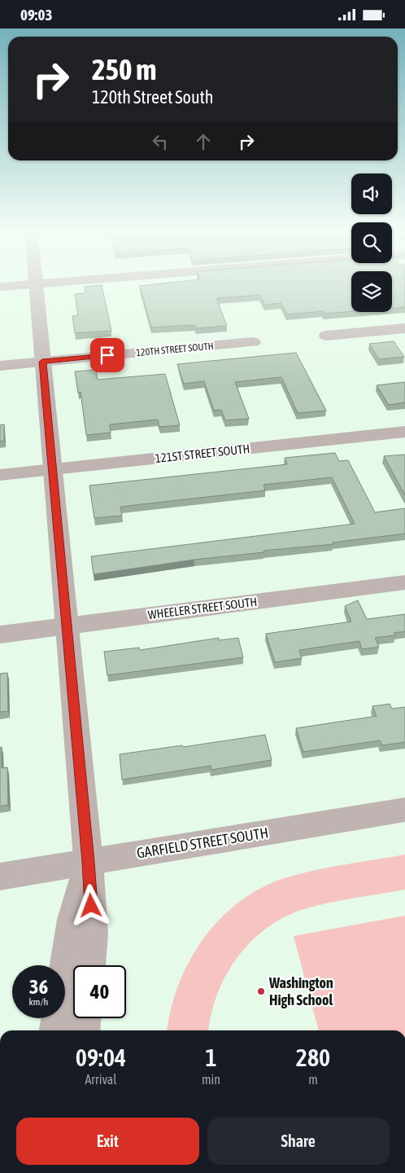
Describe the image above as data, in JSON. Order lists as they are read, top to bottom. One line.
{"streets":{"street":["120TH STREET SOUTH","121ST STREET SOUTH","WHEELER STREET SOUTH","GARFIELD STREET SOUTH"]},"places":["Washington High School"],"page":{"status":"09:03","turn":["250 m","120th Street South"],"speed":"36 km/h","limit":"40","eta":["09:04","Arrival","1","min","280","m"],"buttons":["Exit","Share"]}}
